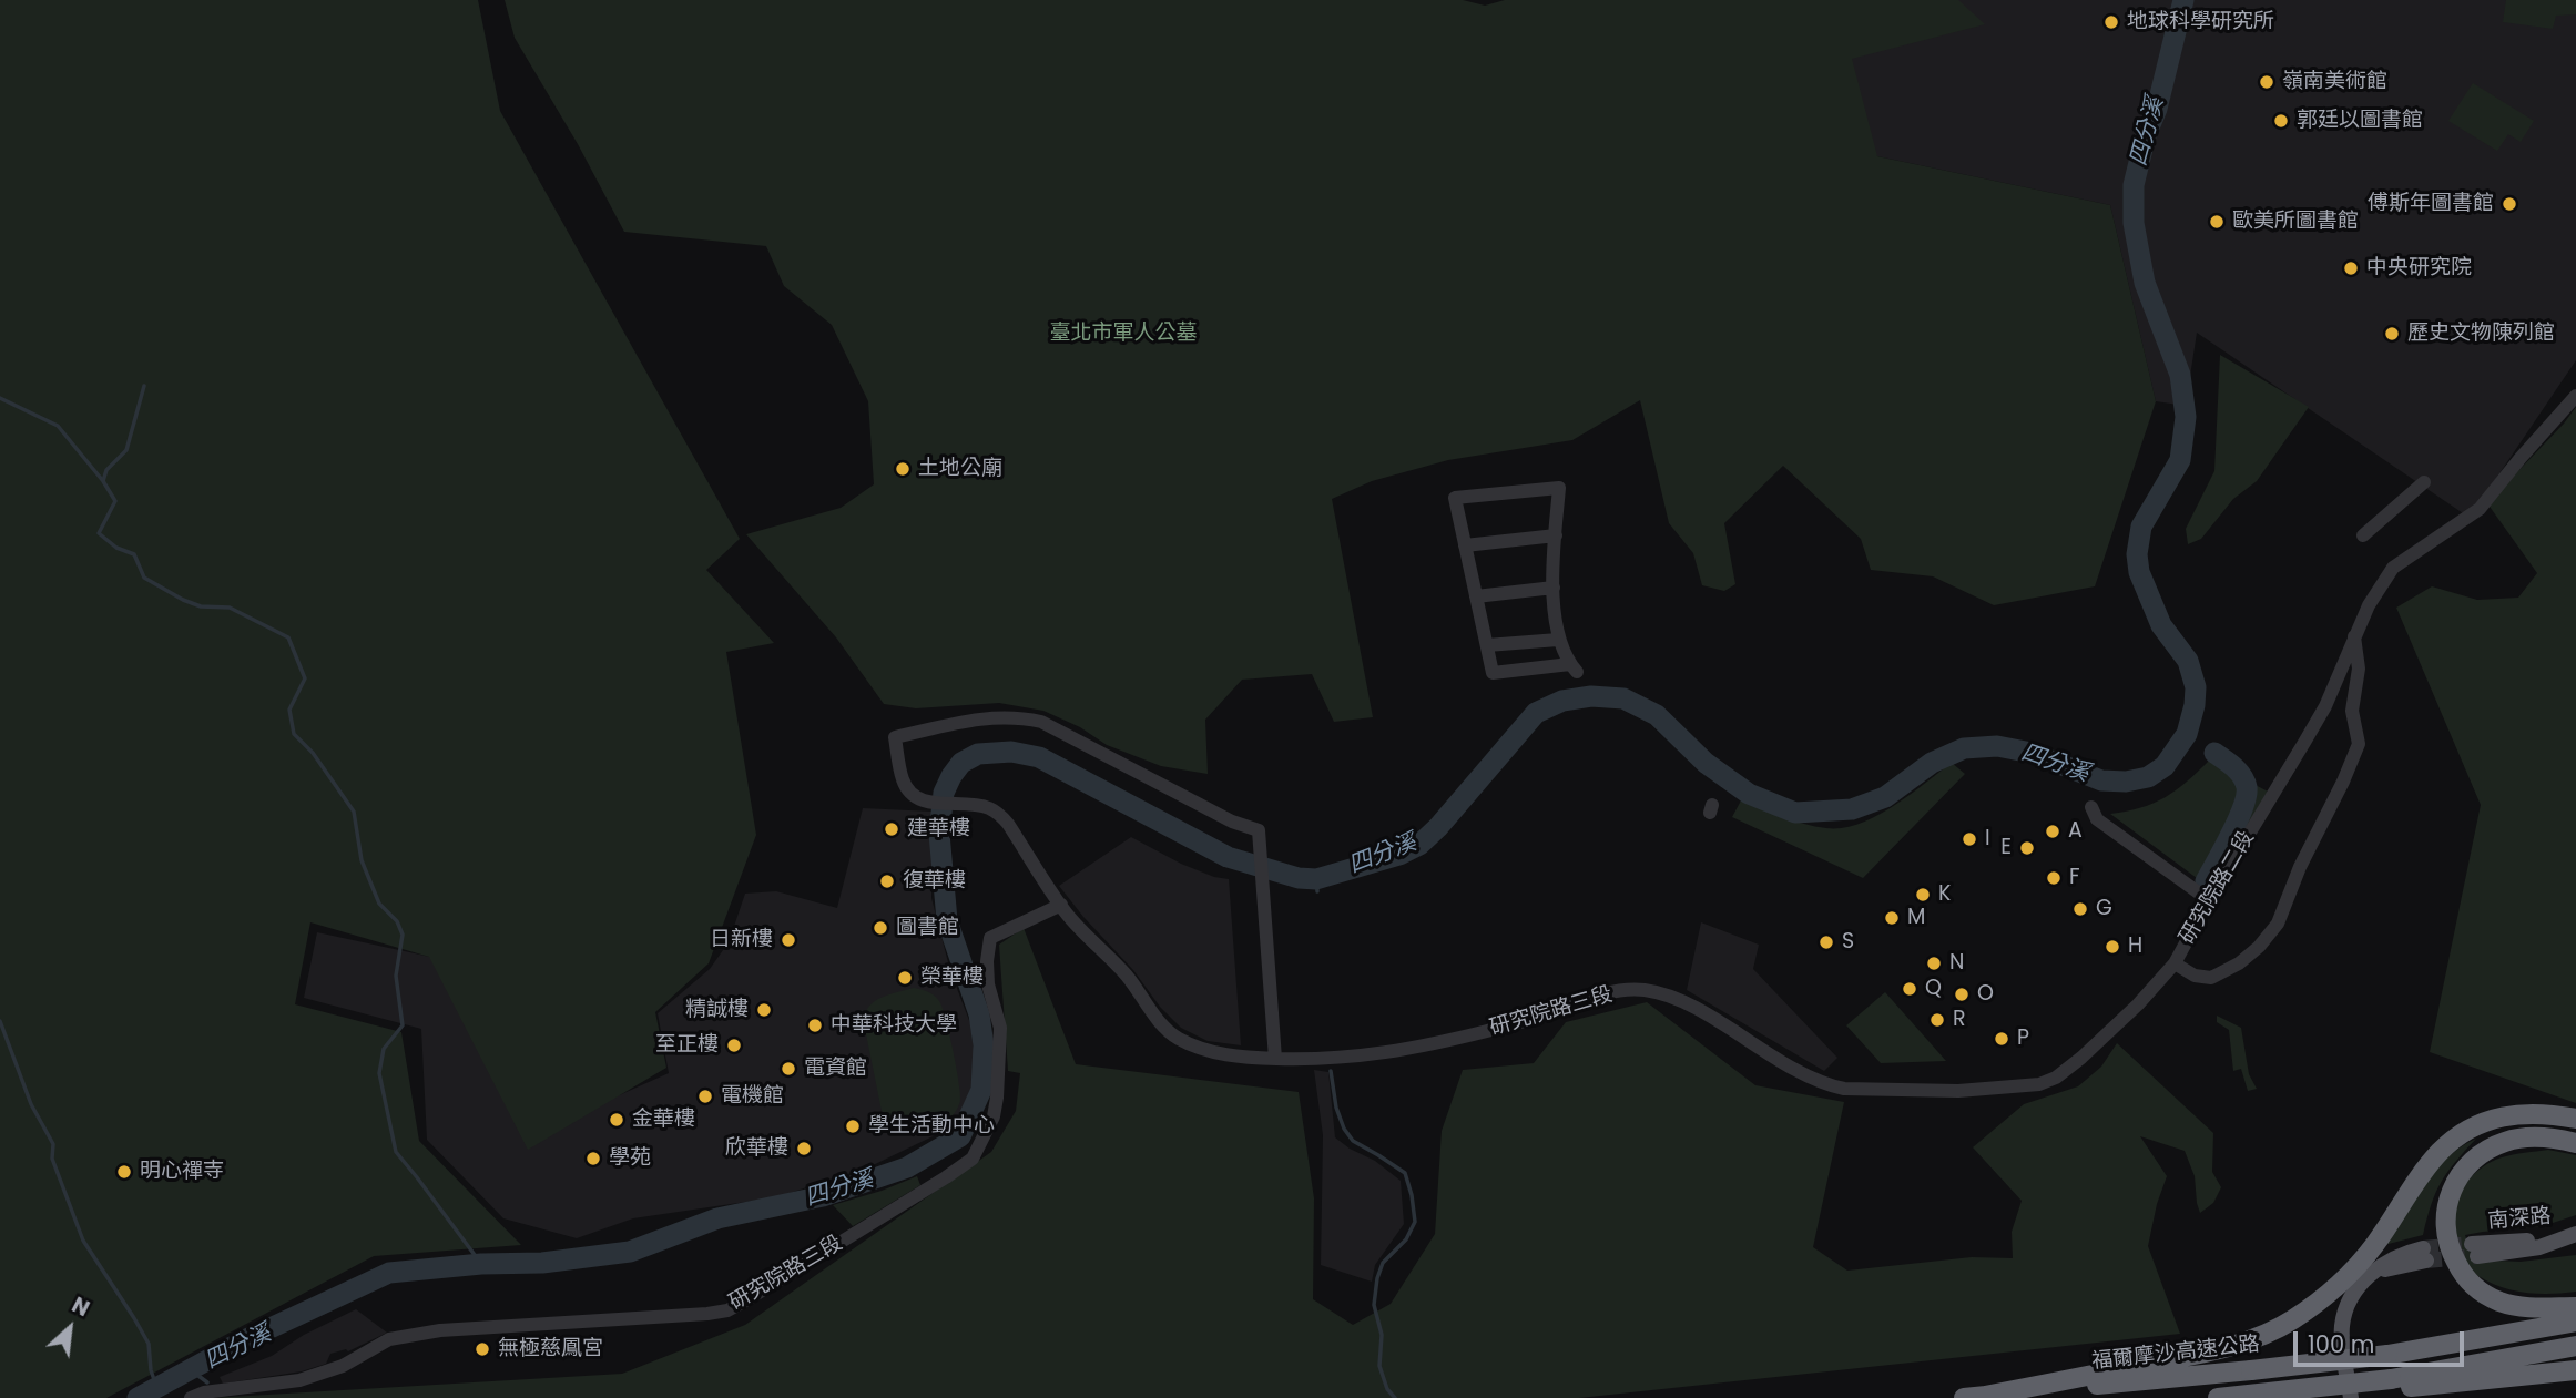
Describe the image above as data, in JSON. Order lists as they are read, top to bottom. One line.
{"streets":{"highway":["福爾摩沙高速公路"],"main road":["南深路"],"street":["研究院路二段","研究院路三段"]},"crossings":[["研究院路二段","研究院路三段"]],"water":["四分溪"],"parks":["臺北市軍人公墓"],"places":["地球科學研究所","嶺南美術館","郭廷以圖書館","傅斯年圖書館","歐美所圖書館","中央研究院","歷史文物陳列館","土地公廟","建華樓","A","I","E","F","復華樓","K","G","M","圖書館","日新樓","S","H","N","榮華樓","Q","O","精誠樓","R","中華科技大學","P","至正樓","電資館","電機館","金華樓","學生活動中心","欣華樓","學苑","明心禪寺","無極慈鳳宮"],"scale_bar":"100 m","north":"top right"}
